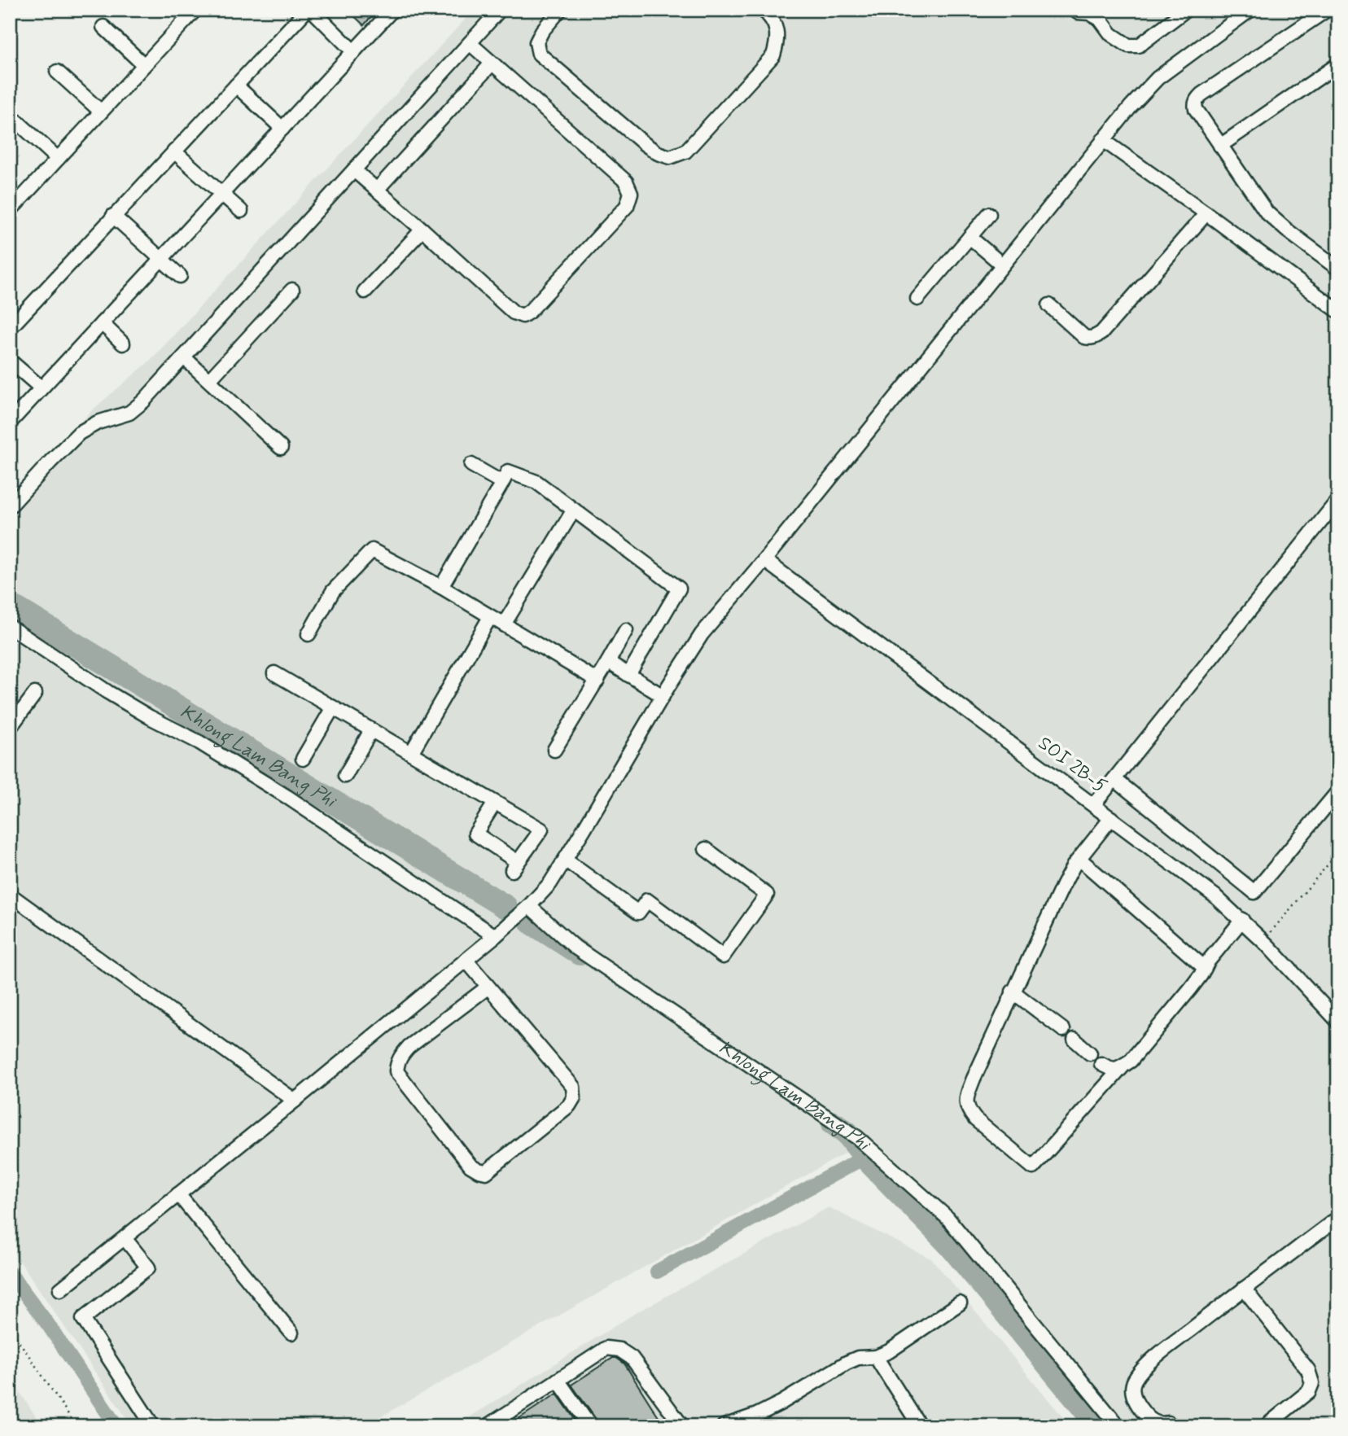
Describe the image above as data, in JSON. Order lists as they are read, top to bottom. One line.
{"streets":{"street":["SOI 2B-5"]},"water":["Khlong Lam Bang Phi"]}
